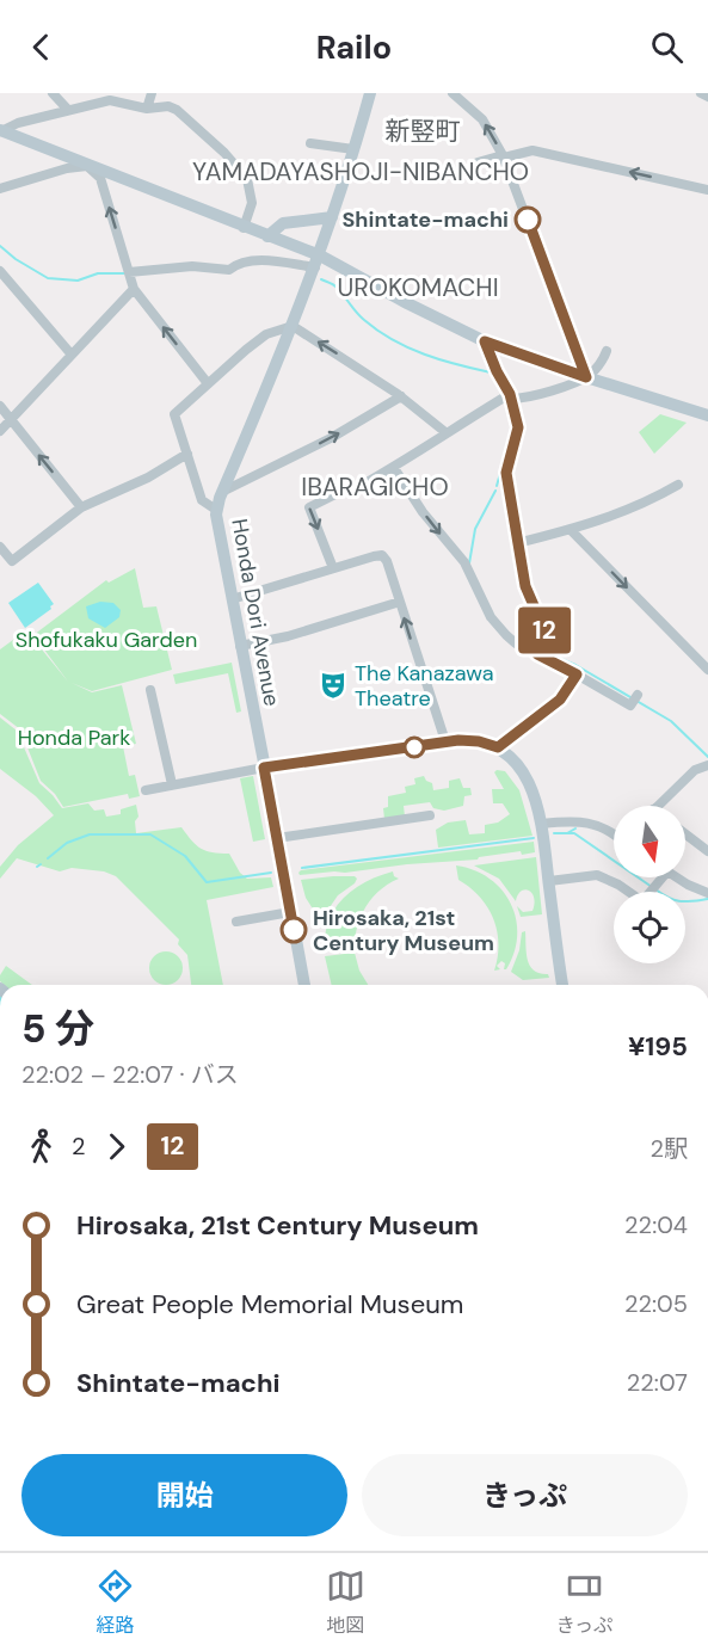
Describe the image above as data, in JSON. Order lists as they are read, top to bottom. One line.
{"streets":{"street":["Honda Dori Avenue"]},"districts":["新竪町","YAMADAYASHOJI-NIBANCHO","UROKOMACHI","IBARAGICHO"],"parks":["Shofukaku Garden","Honda Park"],"places":{"other":["Shintate-machi","Hirosaka, 21st Century Museum"],"theatre":["The Kanazawa Theatre"]},"lines":["bus line 12"],"north":"bottom","page":{"header":"Railo","on_map":"12","heading":["5 分","22:02 – 22:07 · バス","¥195"],"legs":["2","12","2駅"],"list":[{"name":"Hirosaka, 21st Century Museum","value":"22:04"},{"name":"Great People Memorial Museum","value":"22:05"},{"name":"Shintate-machi","value":"22:07"}],"buttons":["開始","きっぷ"],"tabs":["経路","地図","きっぷ"]}}
